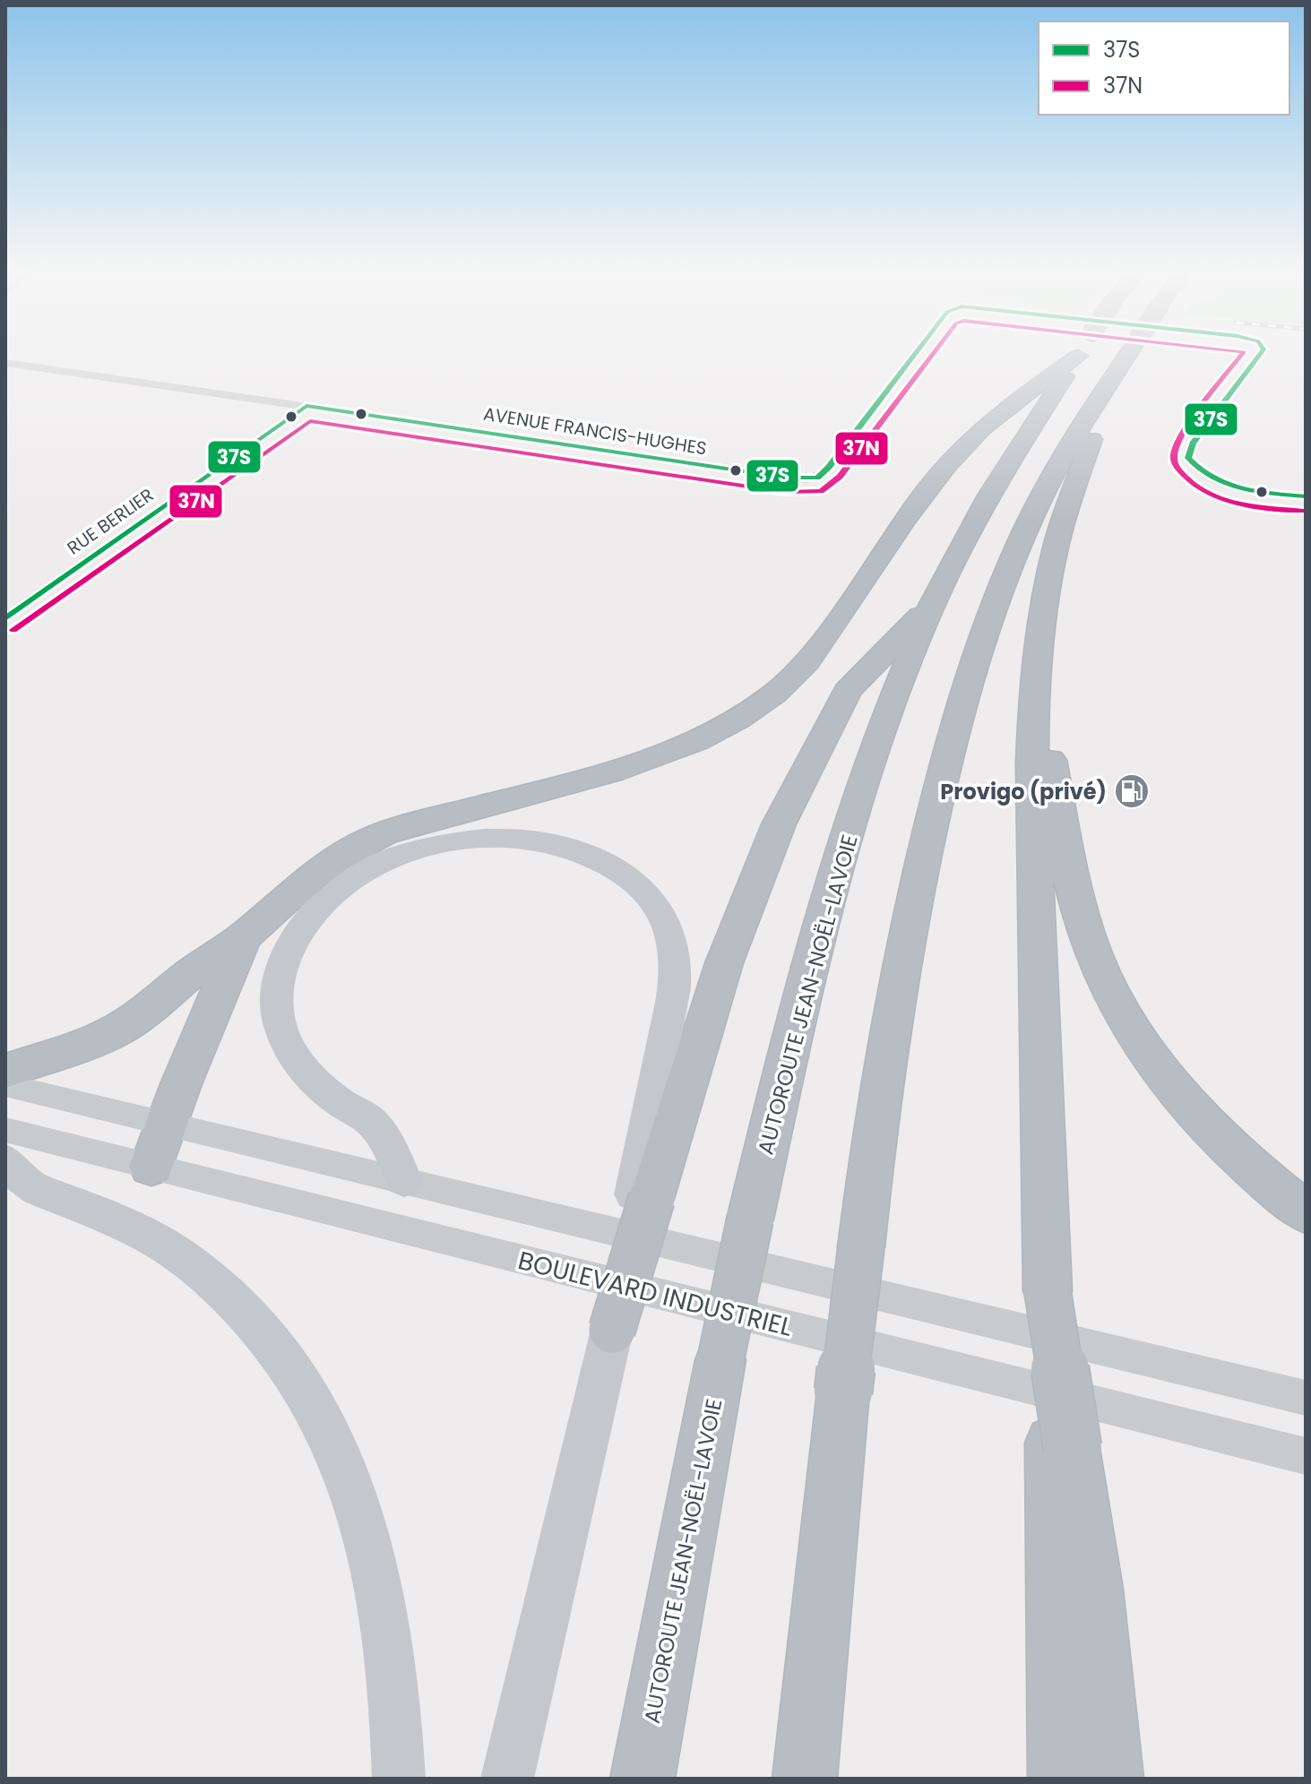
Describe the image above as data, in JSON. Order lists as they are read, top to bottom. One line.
{"streets":{"highway":["AUTOROUTE JEAN-NOËL-LAVOIE"],"street":["AVENUE FRANCIS-HUGHES","RUE BERLIER","BOULEVARD INDUSTRIEL"]},"crossings":[["AVENUE FRANCIS-HUGHES","RUE BERLIER"]],"places":{"fuel station":["Provigo (privé)"]},"lines":["transit line 37S","transit line 37N"],"legend":["37S","37N"]}
